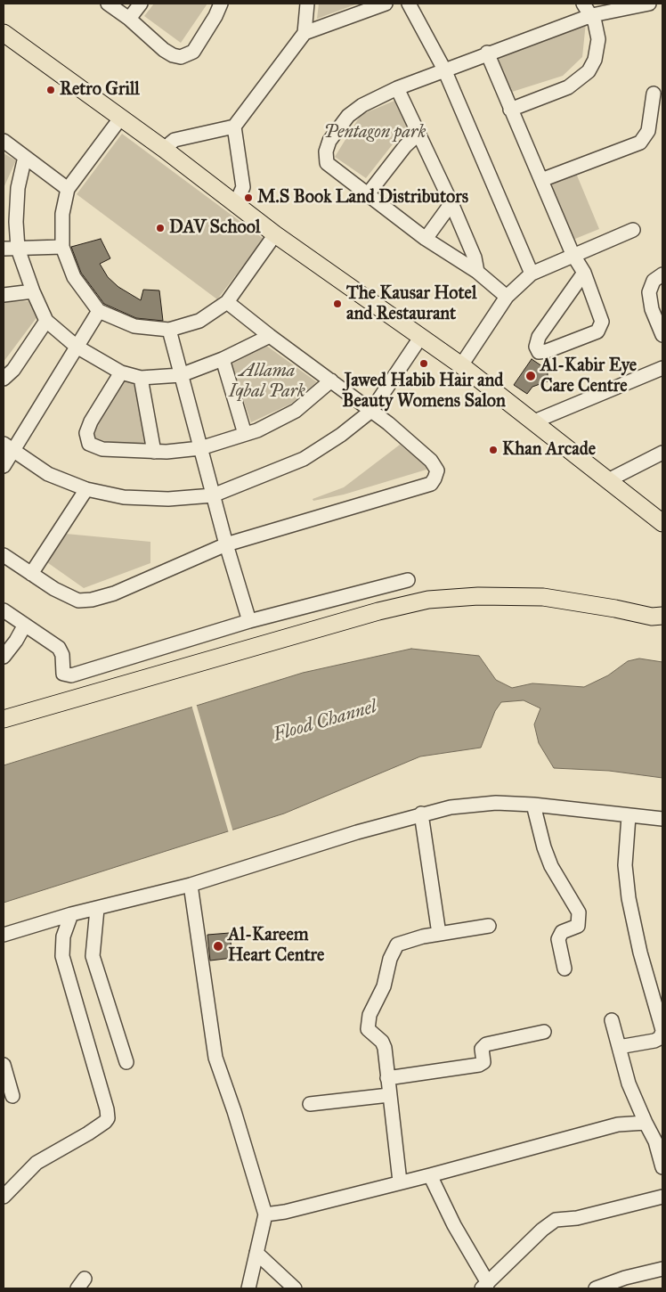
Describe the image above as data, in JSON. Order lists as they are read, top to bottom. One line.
{"water":["Flood Channel"],"parks":["Pentagon park","Allama Iqbal Park"],"places":["Retro Grill","M.S Book Land Distributors","DAV School","The Kausar Hotel and Restaurant","Jawed Habib Hair and Beauty Womens Salon","Al-Kabir Eye Care Centre","Khan Arcade","Al-Kareem Heart Centre"]}
